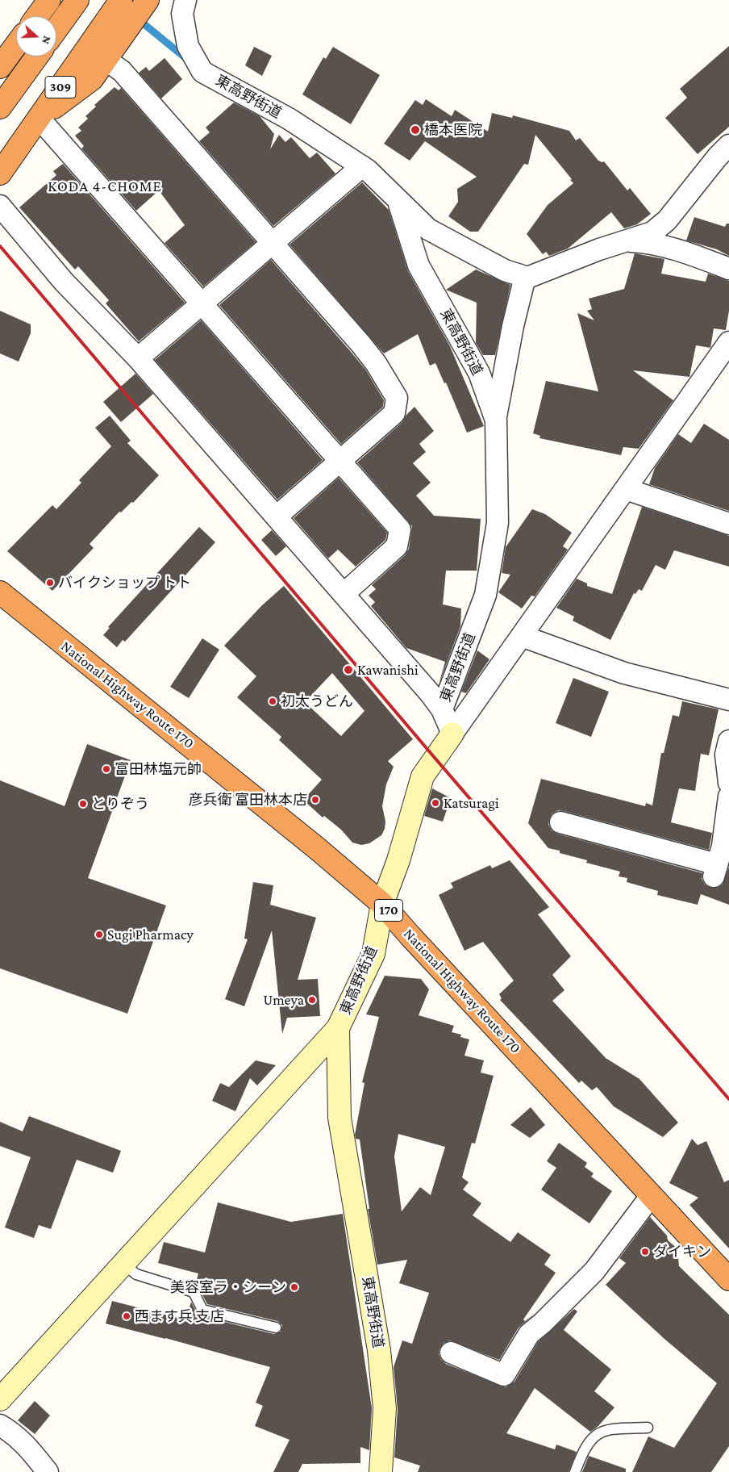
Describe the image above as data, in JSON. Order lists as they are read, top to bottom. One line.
{"streets":{"highway":["309","National Highway Route 170","170"],"street":["東高野街道"]},"crossings":[["東高野街道","National Highway Route 170"]],"districts":["KODA 4-CHOME"],"places":["橋本医院","バイクショップ トト","Kawanishi","初太うどん","富田林塩元帥","彦兵衛 富田林本店","Katsuragi","とりぞう","Sugi Pharmacy","Umeya","ダイキン","美容室ラ・シーン","西ます兵 支店"],"north":"right"}
